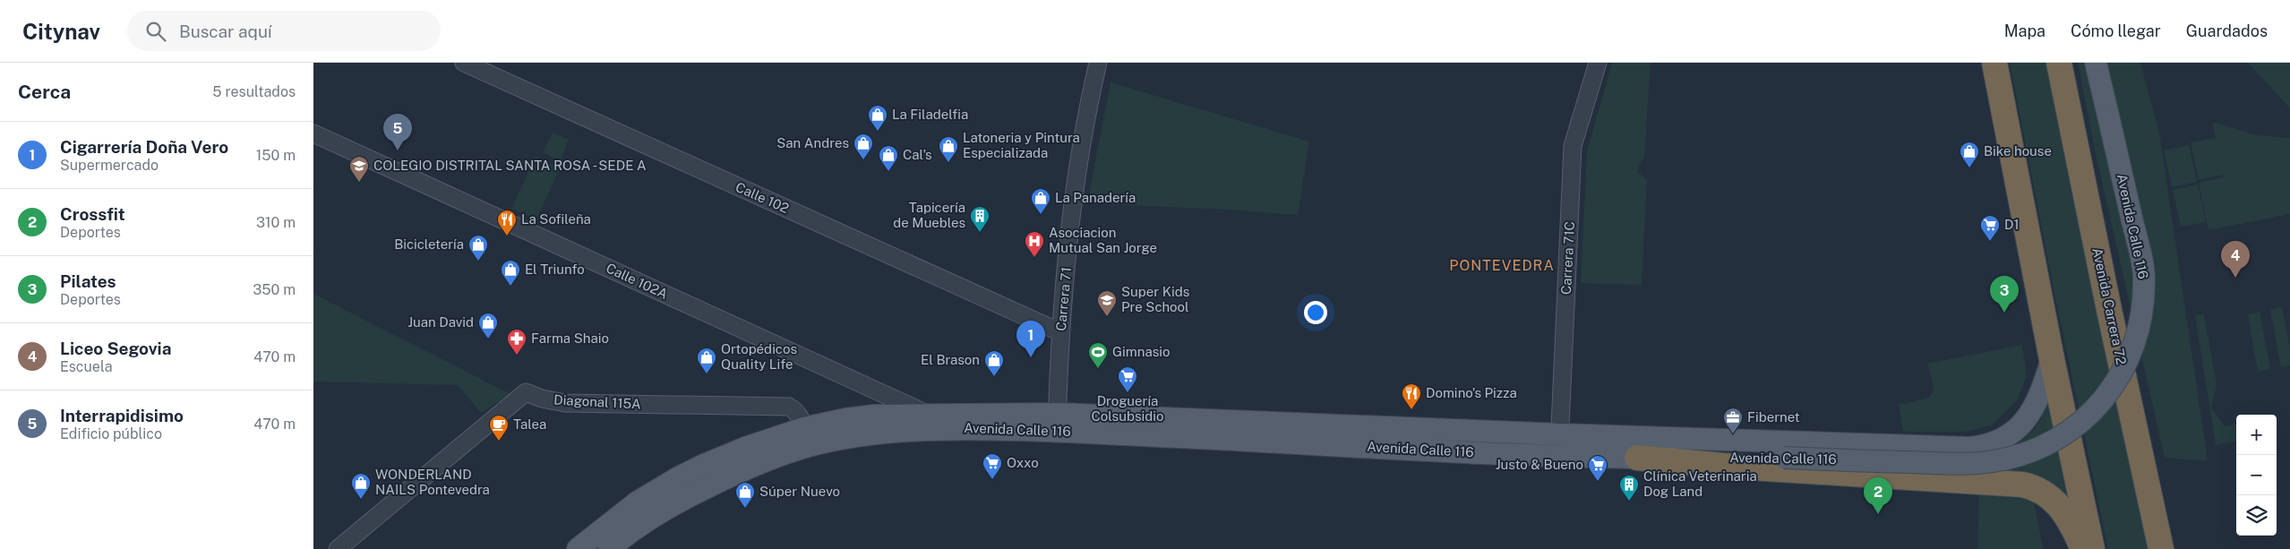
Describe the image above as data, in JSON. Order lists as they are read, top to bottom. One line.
{"streets":{"highway":["Avenida Carrera 72"],"main road":["Avenida Calle 116"],"street":["Calle 102","Carrera 71C","Calle 102A","Carrera 71","Diagonal 115A"]},"crossings":[["Calle 102","Carrera 71"],["Avenida Calle 116","Carrera 71C"],["Avenida Calle 116","Calle 102A"],["Avenida Calle 116","Carrera 71"],["Avenida Calle 116","Diagonal 115A"]],"districts":["PONTEVEDRA"],"places":{"shop":["La Filadelfia","San Andres","Latoneria y Pintura Especializada","Bike house","Cal's","La Panadería","Bicicletería","El Triunfo","Juan David","Ortopédicos Quality Life","El Brason","WONDERLAND NAILS Pontevedra","Súper Nuevo"],"school or university":["COLEGIO DISTRITAL SANTA ROSA - SEDE A","Super Kids Pre School"],"building":["Tapicería de Muebles","Clínica Veterinaria Dog Land"],"restaurant":["La Sofileña","Domino's Pizza"],"supermarket":["D1","Droguería Colsubsidio","Oxxo","Justo & Bueno"],"hospital":["Asociacion Mutual San Jorge"],"pharmacy":["Farma Shaio"],"sports":["Gimnasio"],"office":["Fibernet"],"cafe":["Talea"]},"page":{"header":"Citynav","search":"Buscar aquí","nav":["Mapa","Cómo llegar","Guardados"],"heading":["Cerca","5 resultados"],"pins":["5","4","3","1","2"],"list":[{"mark":"1","name":"Cigarrería Doña Vero","note":"Supermercado","value":"150 m"},{"mark":"2","name":"Crossfit","note":"Deportes","value":"310 m"},{"mark":"3","name":"Pilates","note":"Deportes","value":"350 m"},{"mark":"4","name":"Liceo Segovia","note":"Escuela","value":"470 m"},{"mark":"5","name":"Interrapidisimo","note":"Edificio público","value":"470 m"}],"map_buttons":["+","−"]}}
